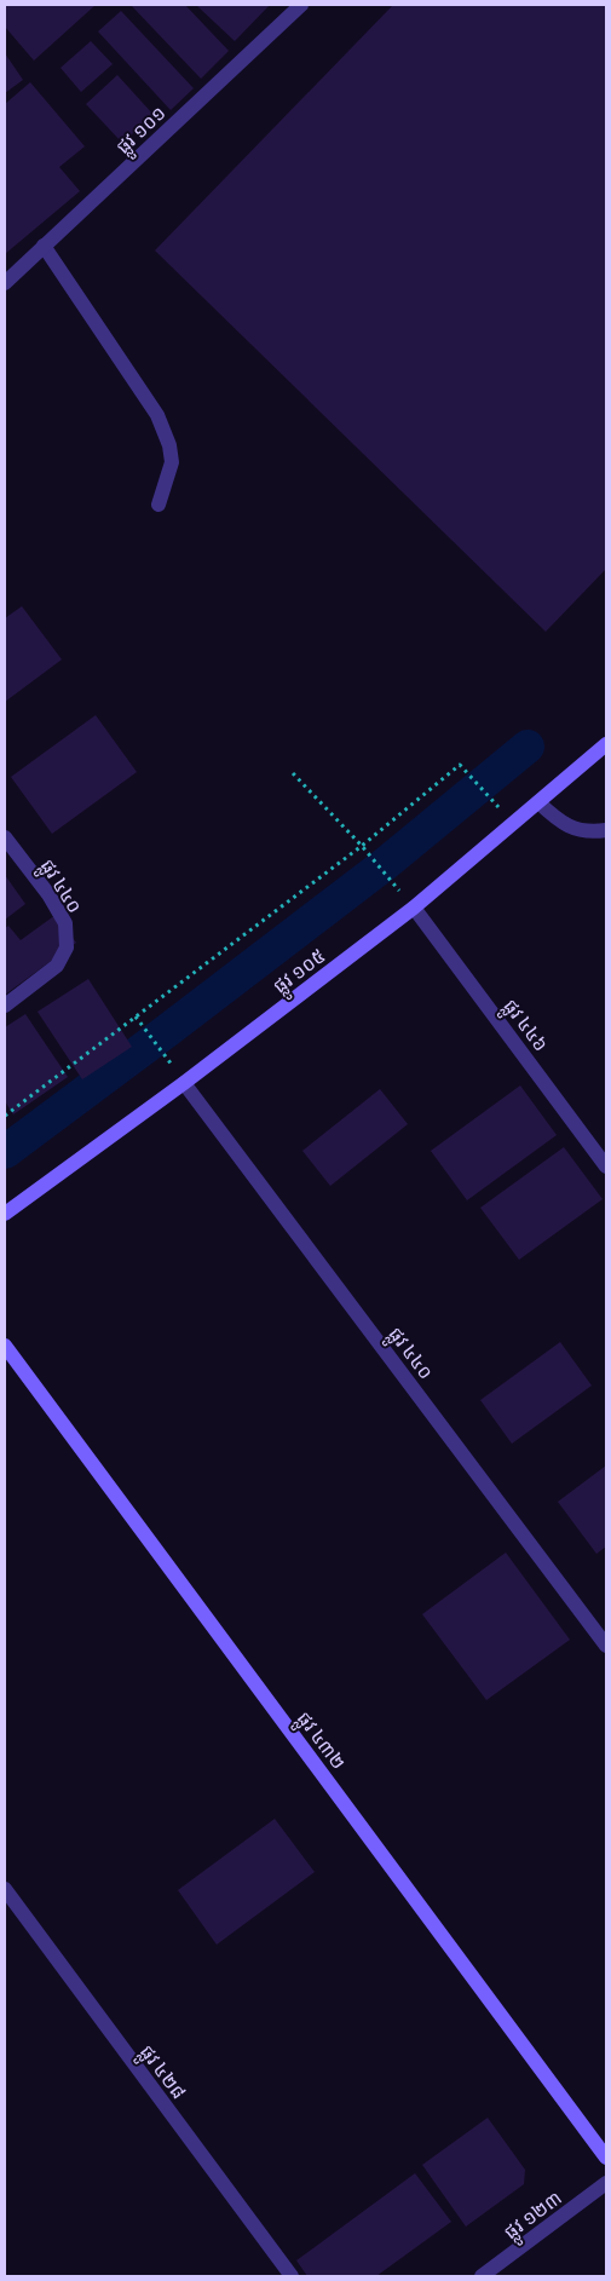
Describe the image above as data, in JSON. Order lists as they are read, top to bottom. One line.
{"streets":{"street":["ផ្លូវ ១០១","ផ្លូវ ៤៤០","ផ្លូវ ១០៥","ផ្លូវ ៤៤៦","ផ្លូវ ៤៣២","ផ្លូវ ៤២៨","ផ្លូវ ១២៣"]},"crossings":[["ផ្លូវ ៤៤០","ផ្លូវ ១០៥"],["ផ្លូវ ១០៥","ផ្លូវ ៤៤៦"]]}
